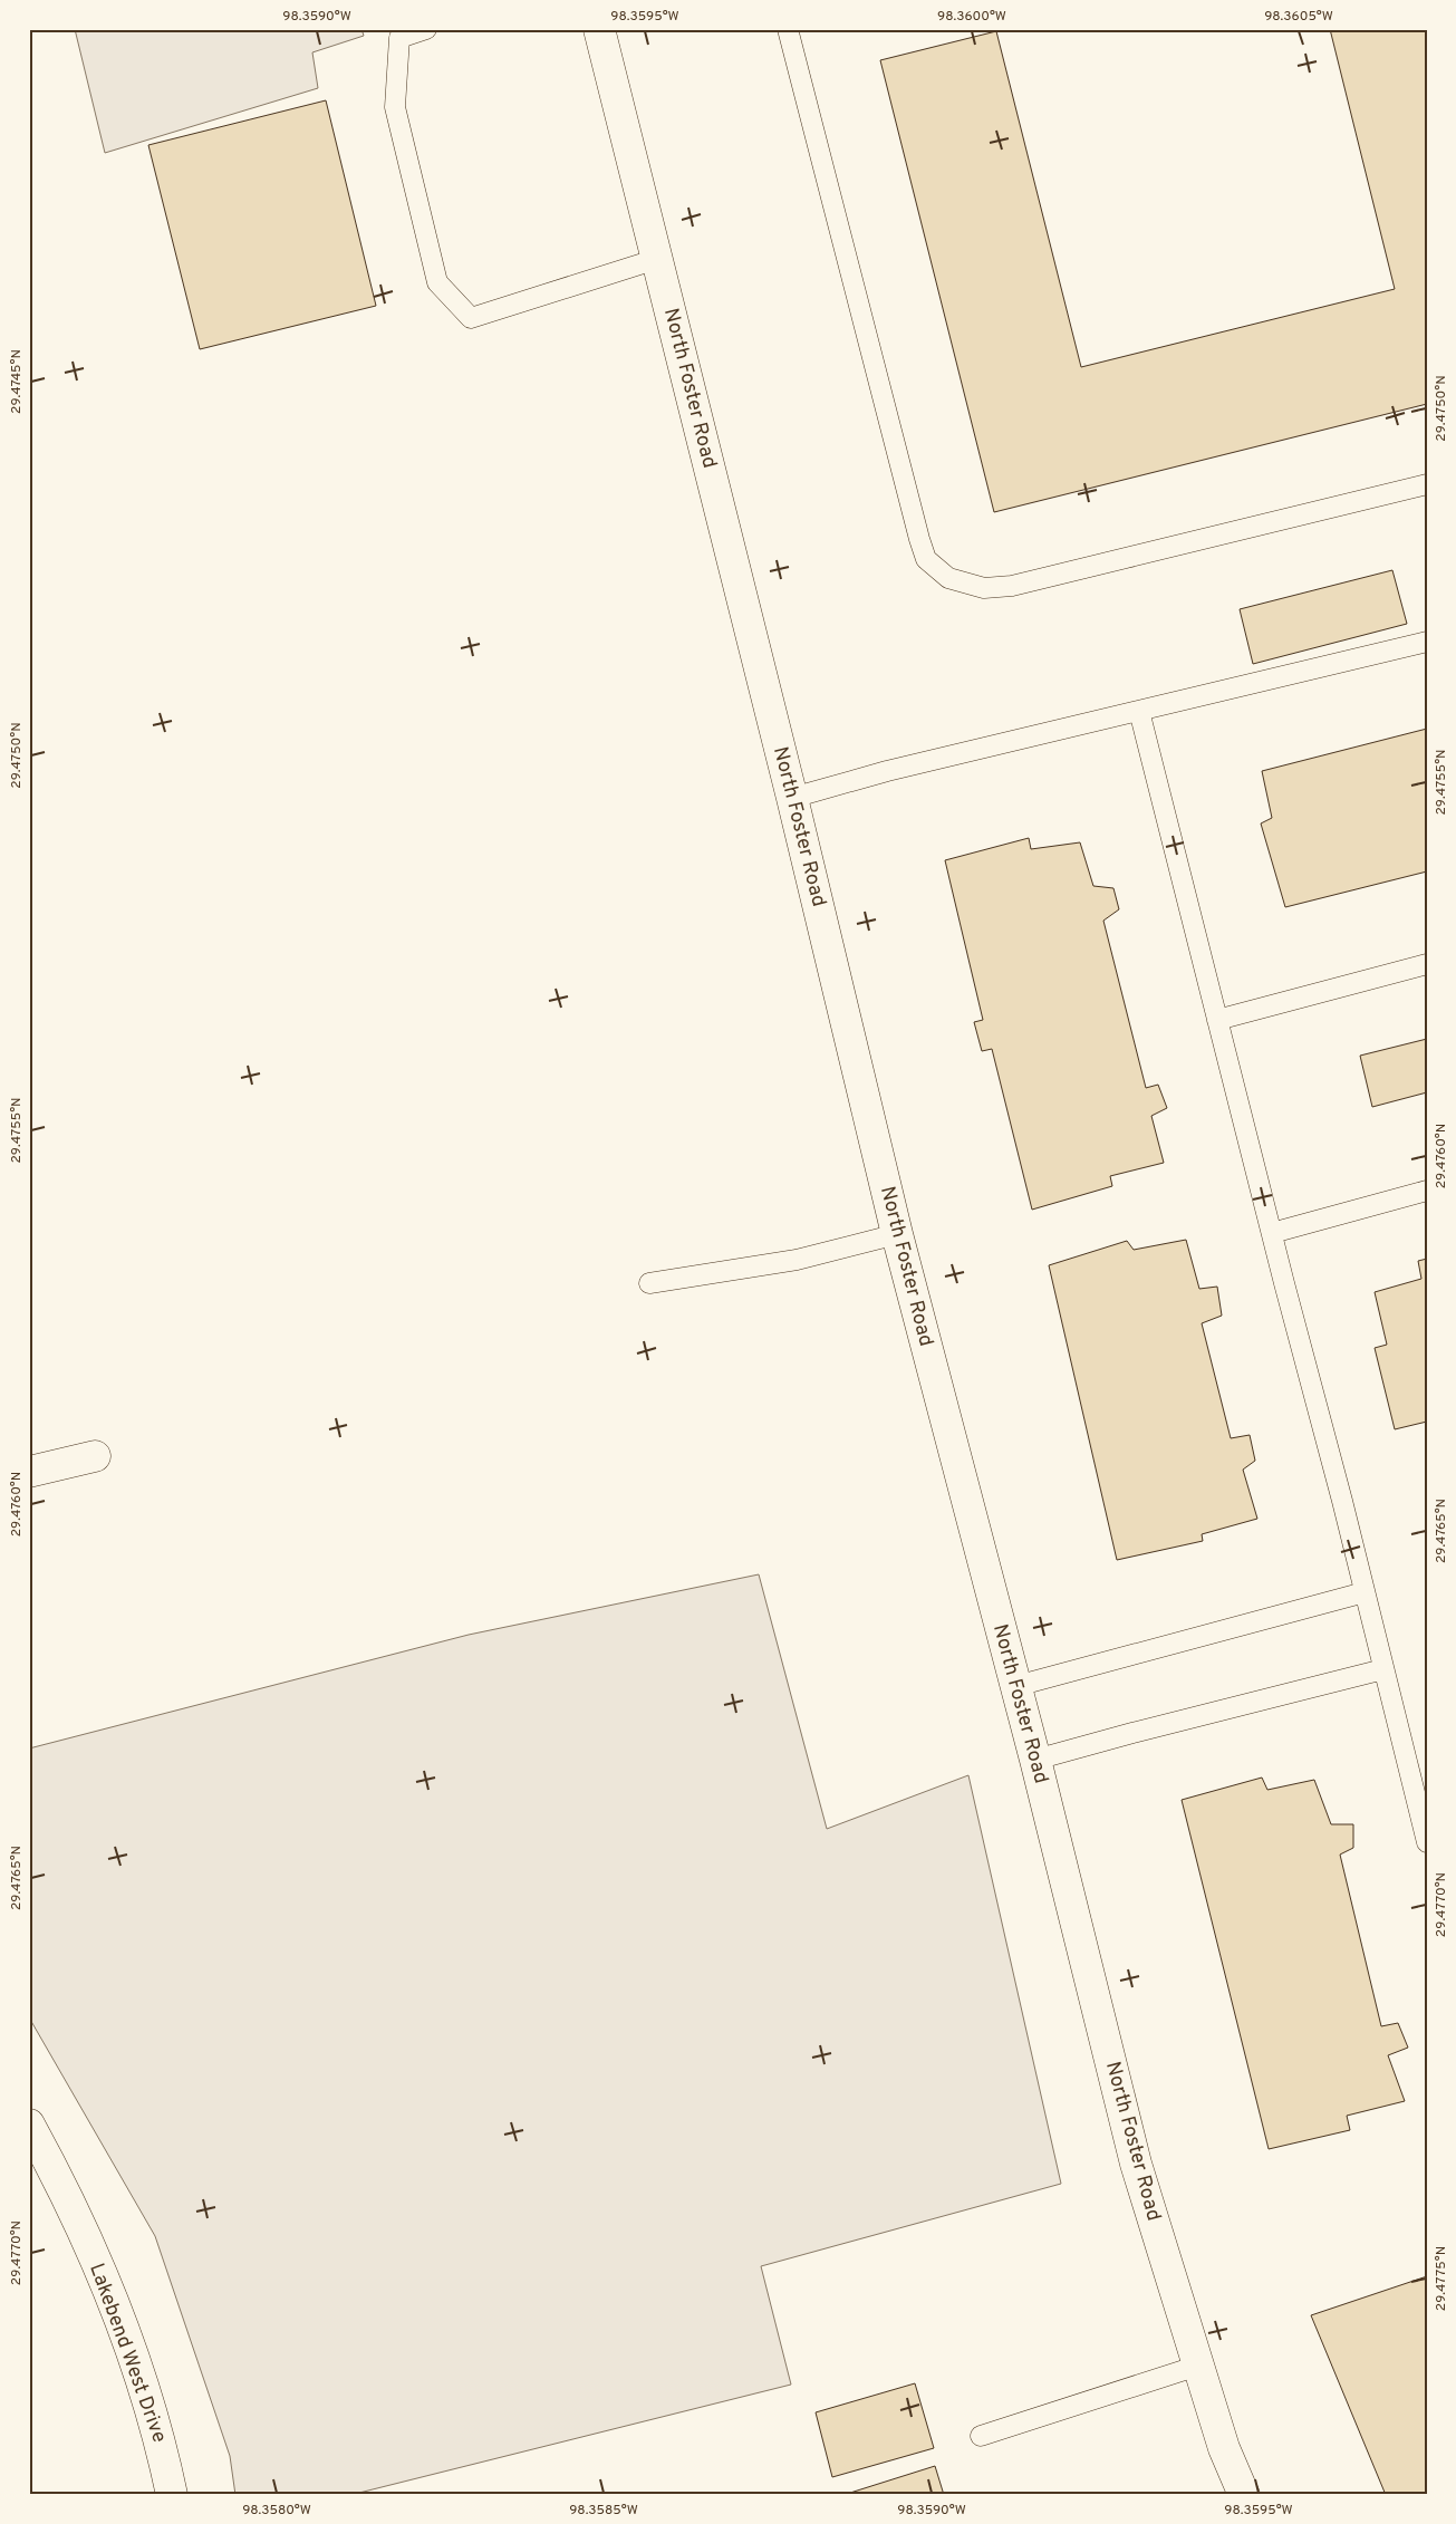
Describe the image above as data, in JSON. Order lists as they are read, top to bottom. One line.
{"streets":{"main road":["North Foster Road","Lakebend West Drive"]},"coordinates":["98.3590°W","98.3595°W","98.3600°W","98.3605°W","29.4745°N","29.4750°N","29.4755°N","29.4760°N","29.4765°N","29.4770°N","29.4775°N","98.3580°W","98.3585°W"]}
